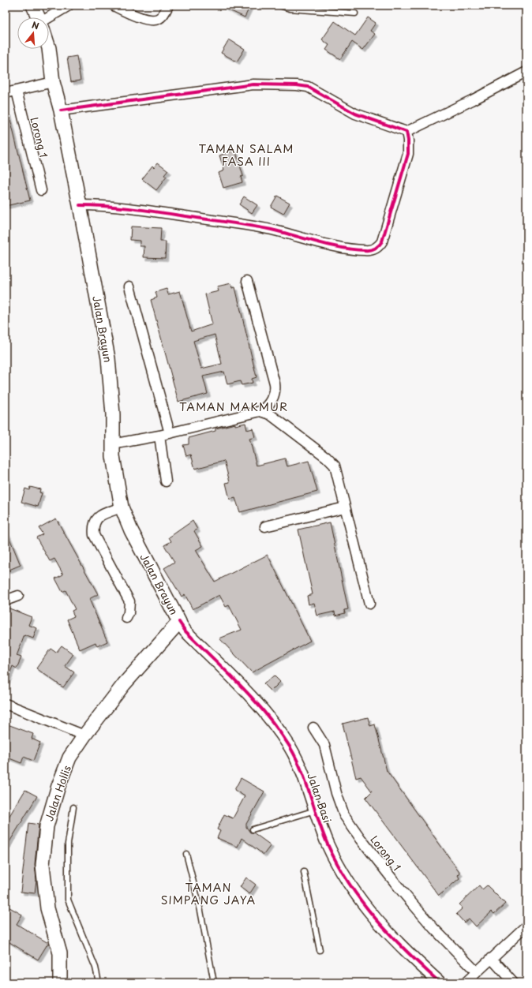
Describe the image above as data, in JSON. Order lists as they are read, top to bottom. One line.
{"streets":{"main road":["Jalan Brayun","Jalan Hollis"],"street":["Lorong 1","Jalan Basi"]},"crossings":[["Jalan Brayun","Jalan Hollis"],["Jalan Brayun","Jalan Basi"],["Jalan Hollis","Jalan Basi"]],"districts":["TAMAN SALAM FASA III","TAMAN MAKMUR","TAMAN SIMPANG JAYA"],"north":"top"}
